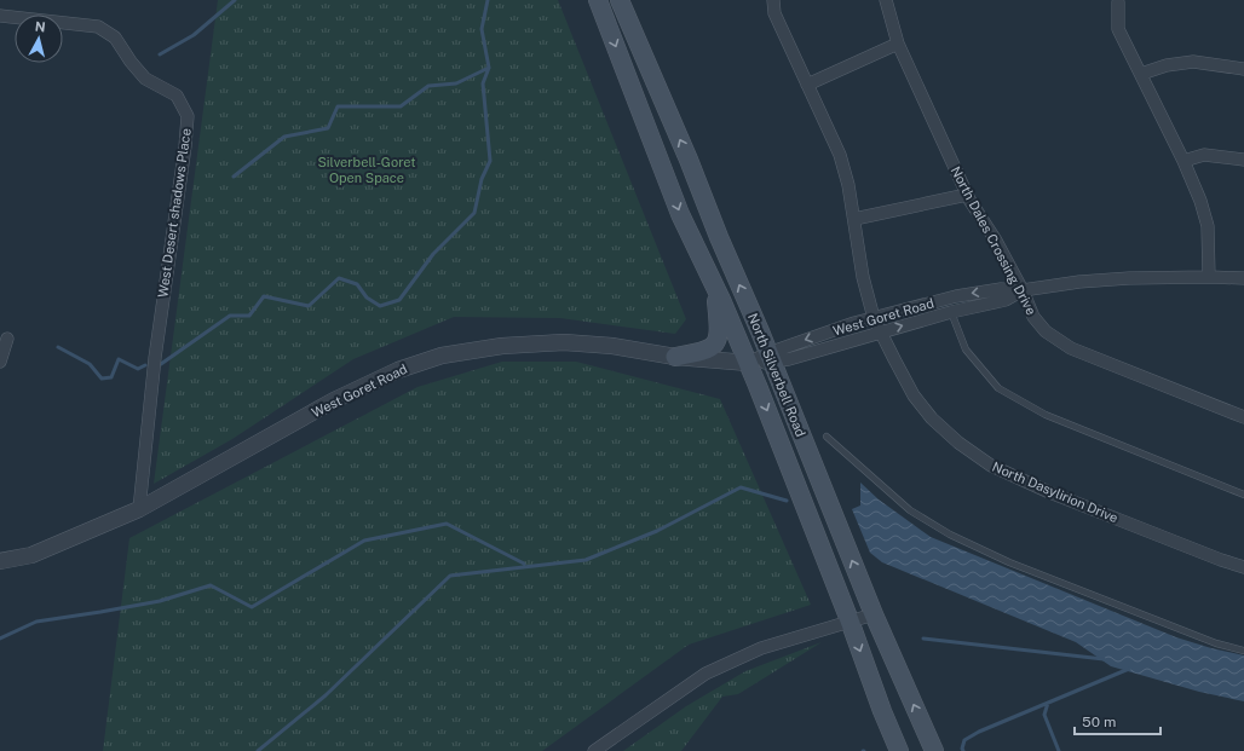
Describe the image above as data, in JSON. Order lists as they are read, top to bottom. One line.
{"streets":{"main road":["North Silverbell Road"],"street":["West Desert shadows Place","North Dales Crossing Drive","West Goret Road","North Dasylirion Drive"]},"crossings":[["West Desert shadows Place","West Goret Road"],["North Dales Crossing Drive","West Goret Road"],["West Goret Road","North Silverbell Road"],["West Goret Road","North Dasylirion Drive"]],"parks":["Silverbell-Goret Open Space"],"scale_bar":"50 m","north":"top"}
